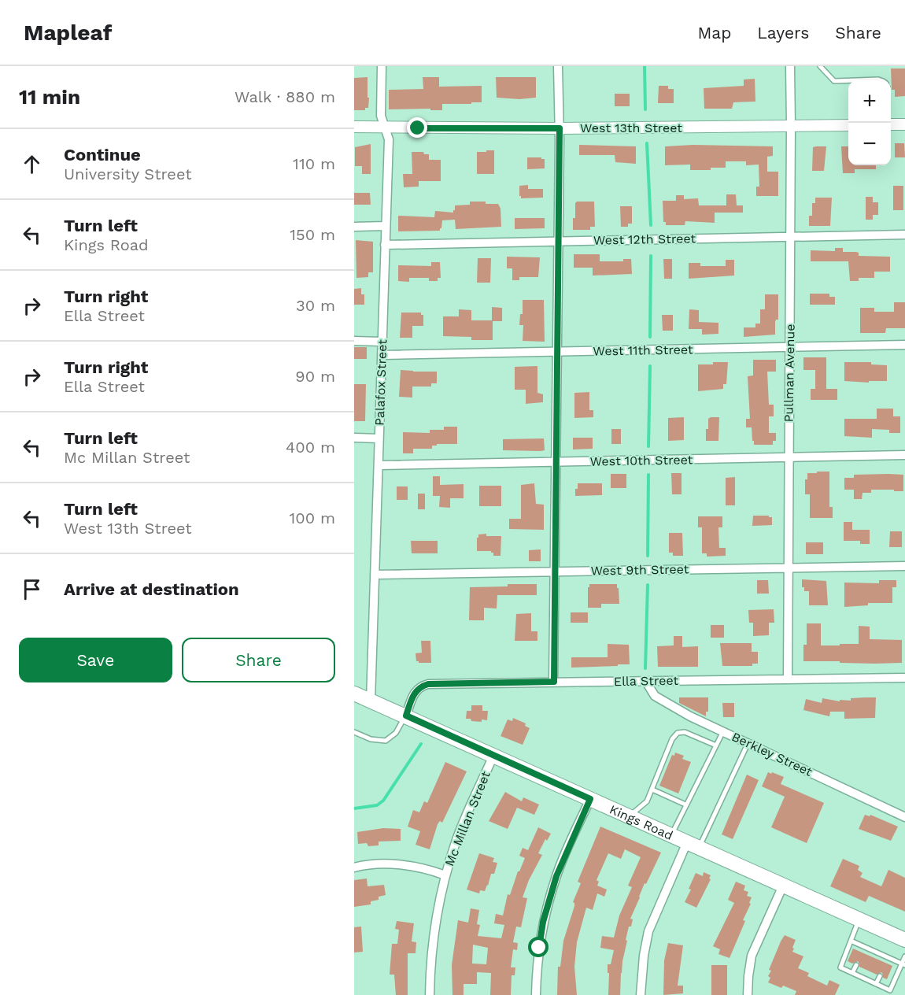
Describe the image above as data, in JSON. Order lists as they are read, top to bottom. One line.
{"streets":{"main road":["Kings Road"],"street":["West 13th Street","West 12th Street","West 11th Street","Pullman Avenue","Palafox Street","West 10th Street","West 9th Street","Ella Street","Berkley Street","Mc Millan Street"]},"crossings":[["West 13th Street","Pullman Avenue"],["West 13th Street","Palafox Street"],["West 12th Street","Pullman Avenue"],["West 12th Street","Palafox Street"],["West 11th Street","Pullman Avenue"],["West 11th Street","Palafox Street"],["Pullman Avenue","West 10th Street"],["Pullman Avenue","West 9th Street"],["Pullman Avenue","Ella Street"],["Palafox Street","West 10th Street"],["Palafox Street","West 9th Street"],["Palafox Street","Kings Road"],["Ella Street","Berkley Street"],["Ella Street","Kings Road"],["Mc Millan Street","Kings Road"]],"page":{"header":"Mapleaf","nav":["Map","Layers","Share"],"heading":["11 min","Walk · 880 m"],"map_buttons":["+","−"],"list":[["Continue","University Street","110 m"],["Turn left","Kings Road","150 m"],["Turn right","Ella Street","30 m"],["Turn right","Ella Street","90 m"],["Turn left","Mc Millan Street","400 m"],["Turn left","West 13th Street","100 m"],"Arrive at destination"],"buttons":["Save","Share"]}}
